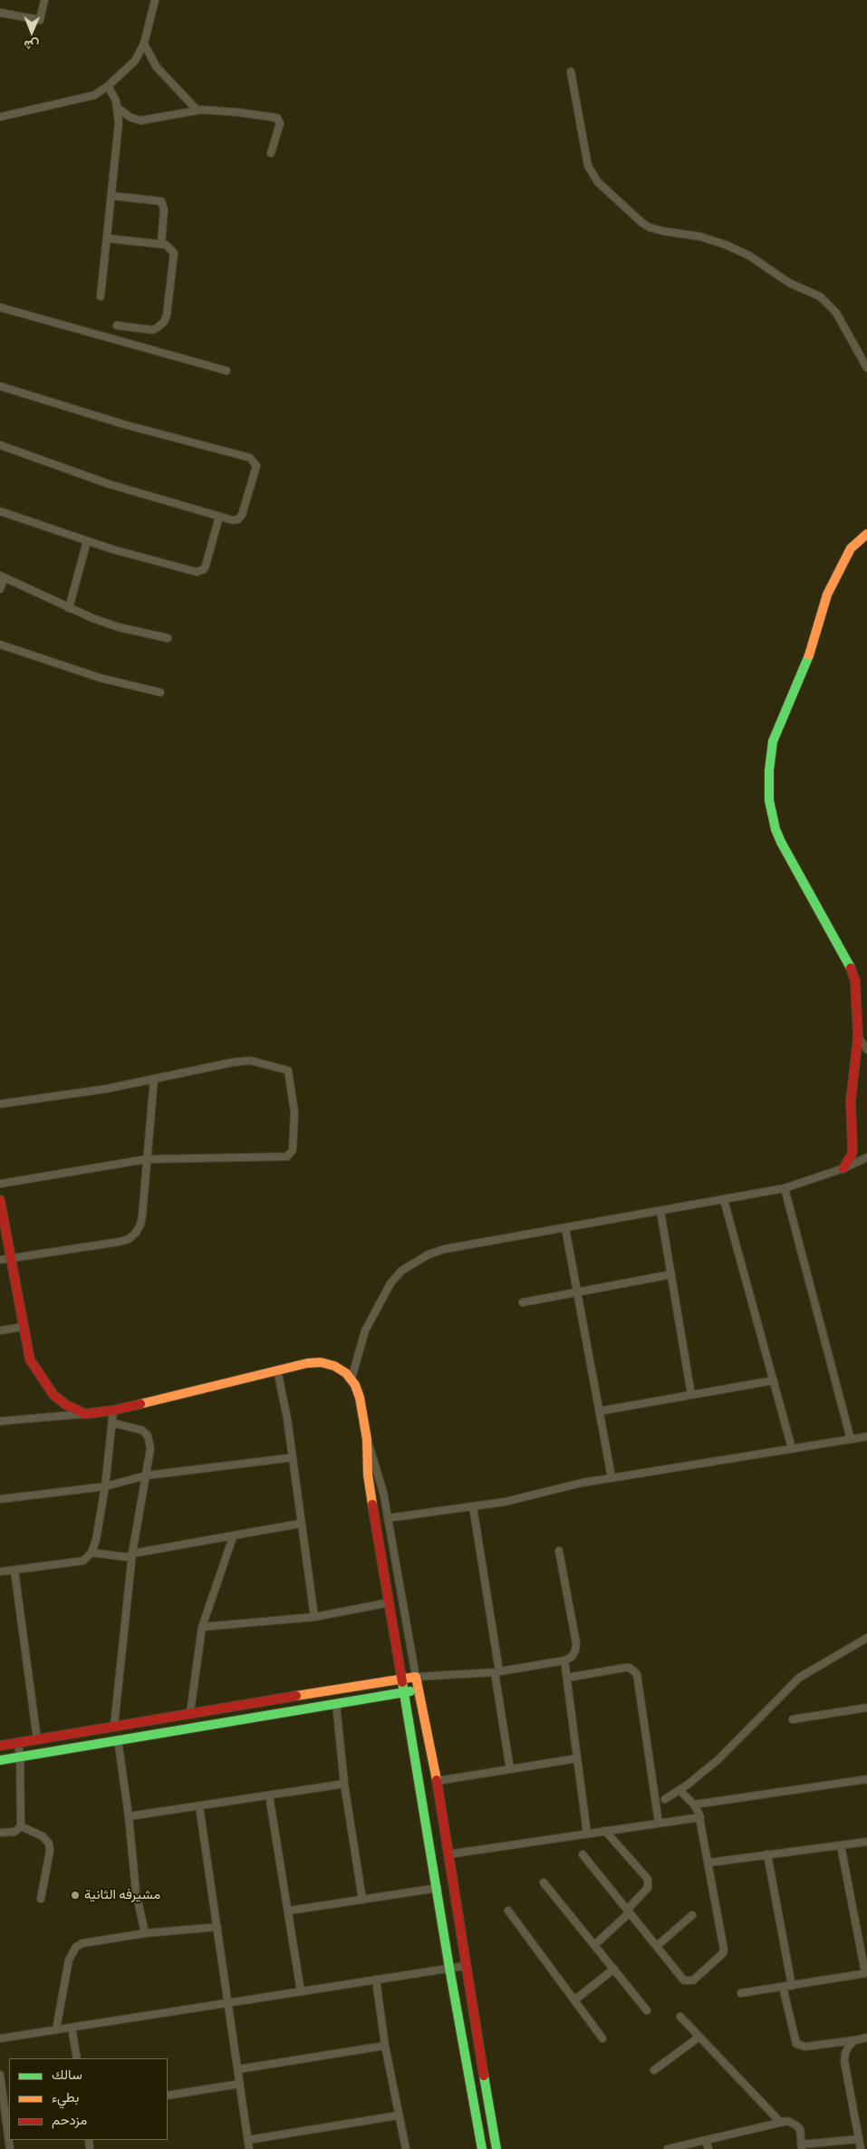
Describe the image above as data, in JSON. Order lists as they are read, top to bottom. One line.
{"places":["مشيرفه الثانية"],"legend":["سالك","بطيء","مزدحم"],"north":"bottom"}
